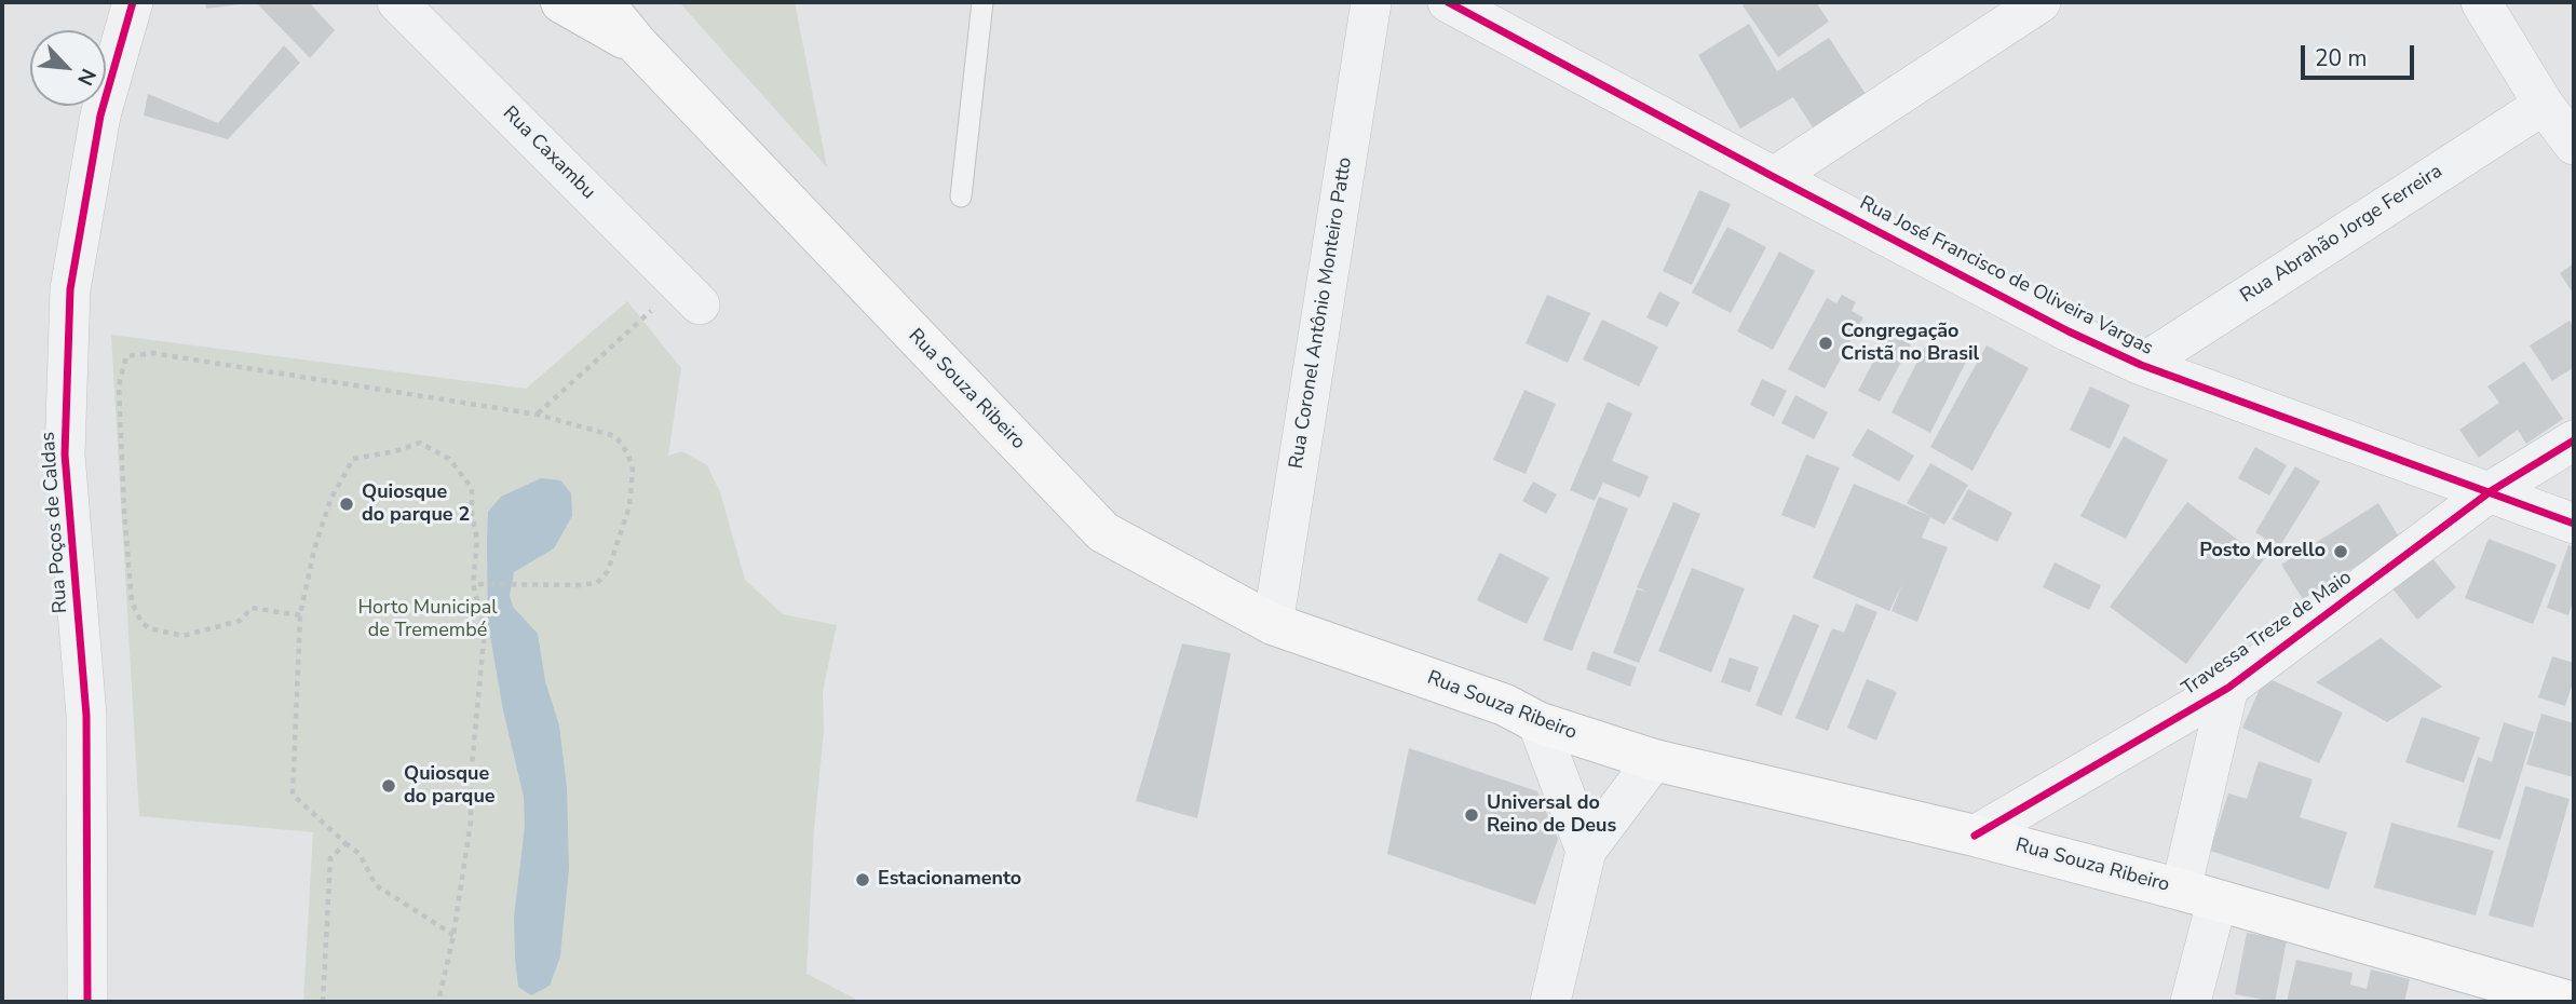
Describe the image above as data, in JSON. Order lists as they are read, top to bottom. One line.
{"streets":{"main road":["Rua Souza Ribeiro"],"street":["Rua Caxambu","Rua Abrahão Jorge Ferreira","Rua José Francisco de Oliveira Vargas","Rua Coronel Antônio Monteiro Patto","Rua Poços de Caldas","Travessa Treze de Maio"]},"crossings":[["Rua Abrahão Jorge Ferreira","Rua José Francisco de Oliveira Vargas"],["Rua José Francisco de Oliveira Vargas","Travessa Treze de Maio"],["Rua Coronel Antônio Monteiro Patto","Rua Souza Ribeiro"],["Rua Souza Ribeiro","Travessa Treze de Maio"]],"parks":["Horto Municipal de Tremembé"],"places":["Congregação Cristã no Brasil","Quiosque do parque 2","Posto Morello","Quiosque do parque","Universal do Reino de Deus","Estacionamento"],"scale_bar":"20 m","north":"bottom right"}
